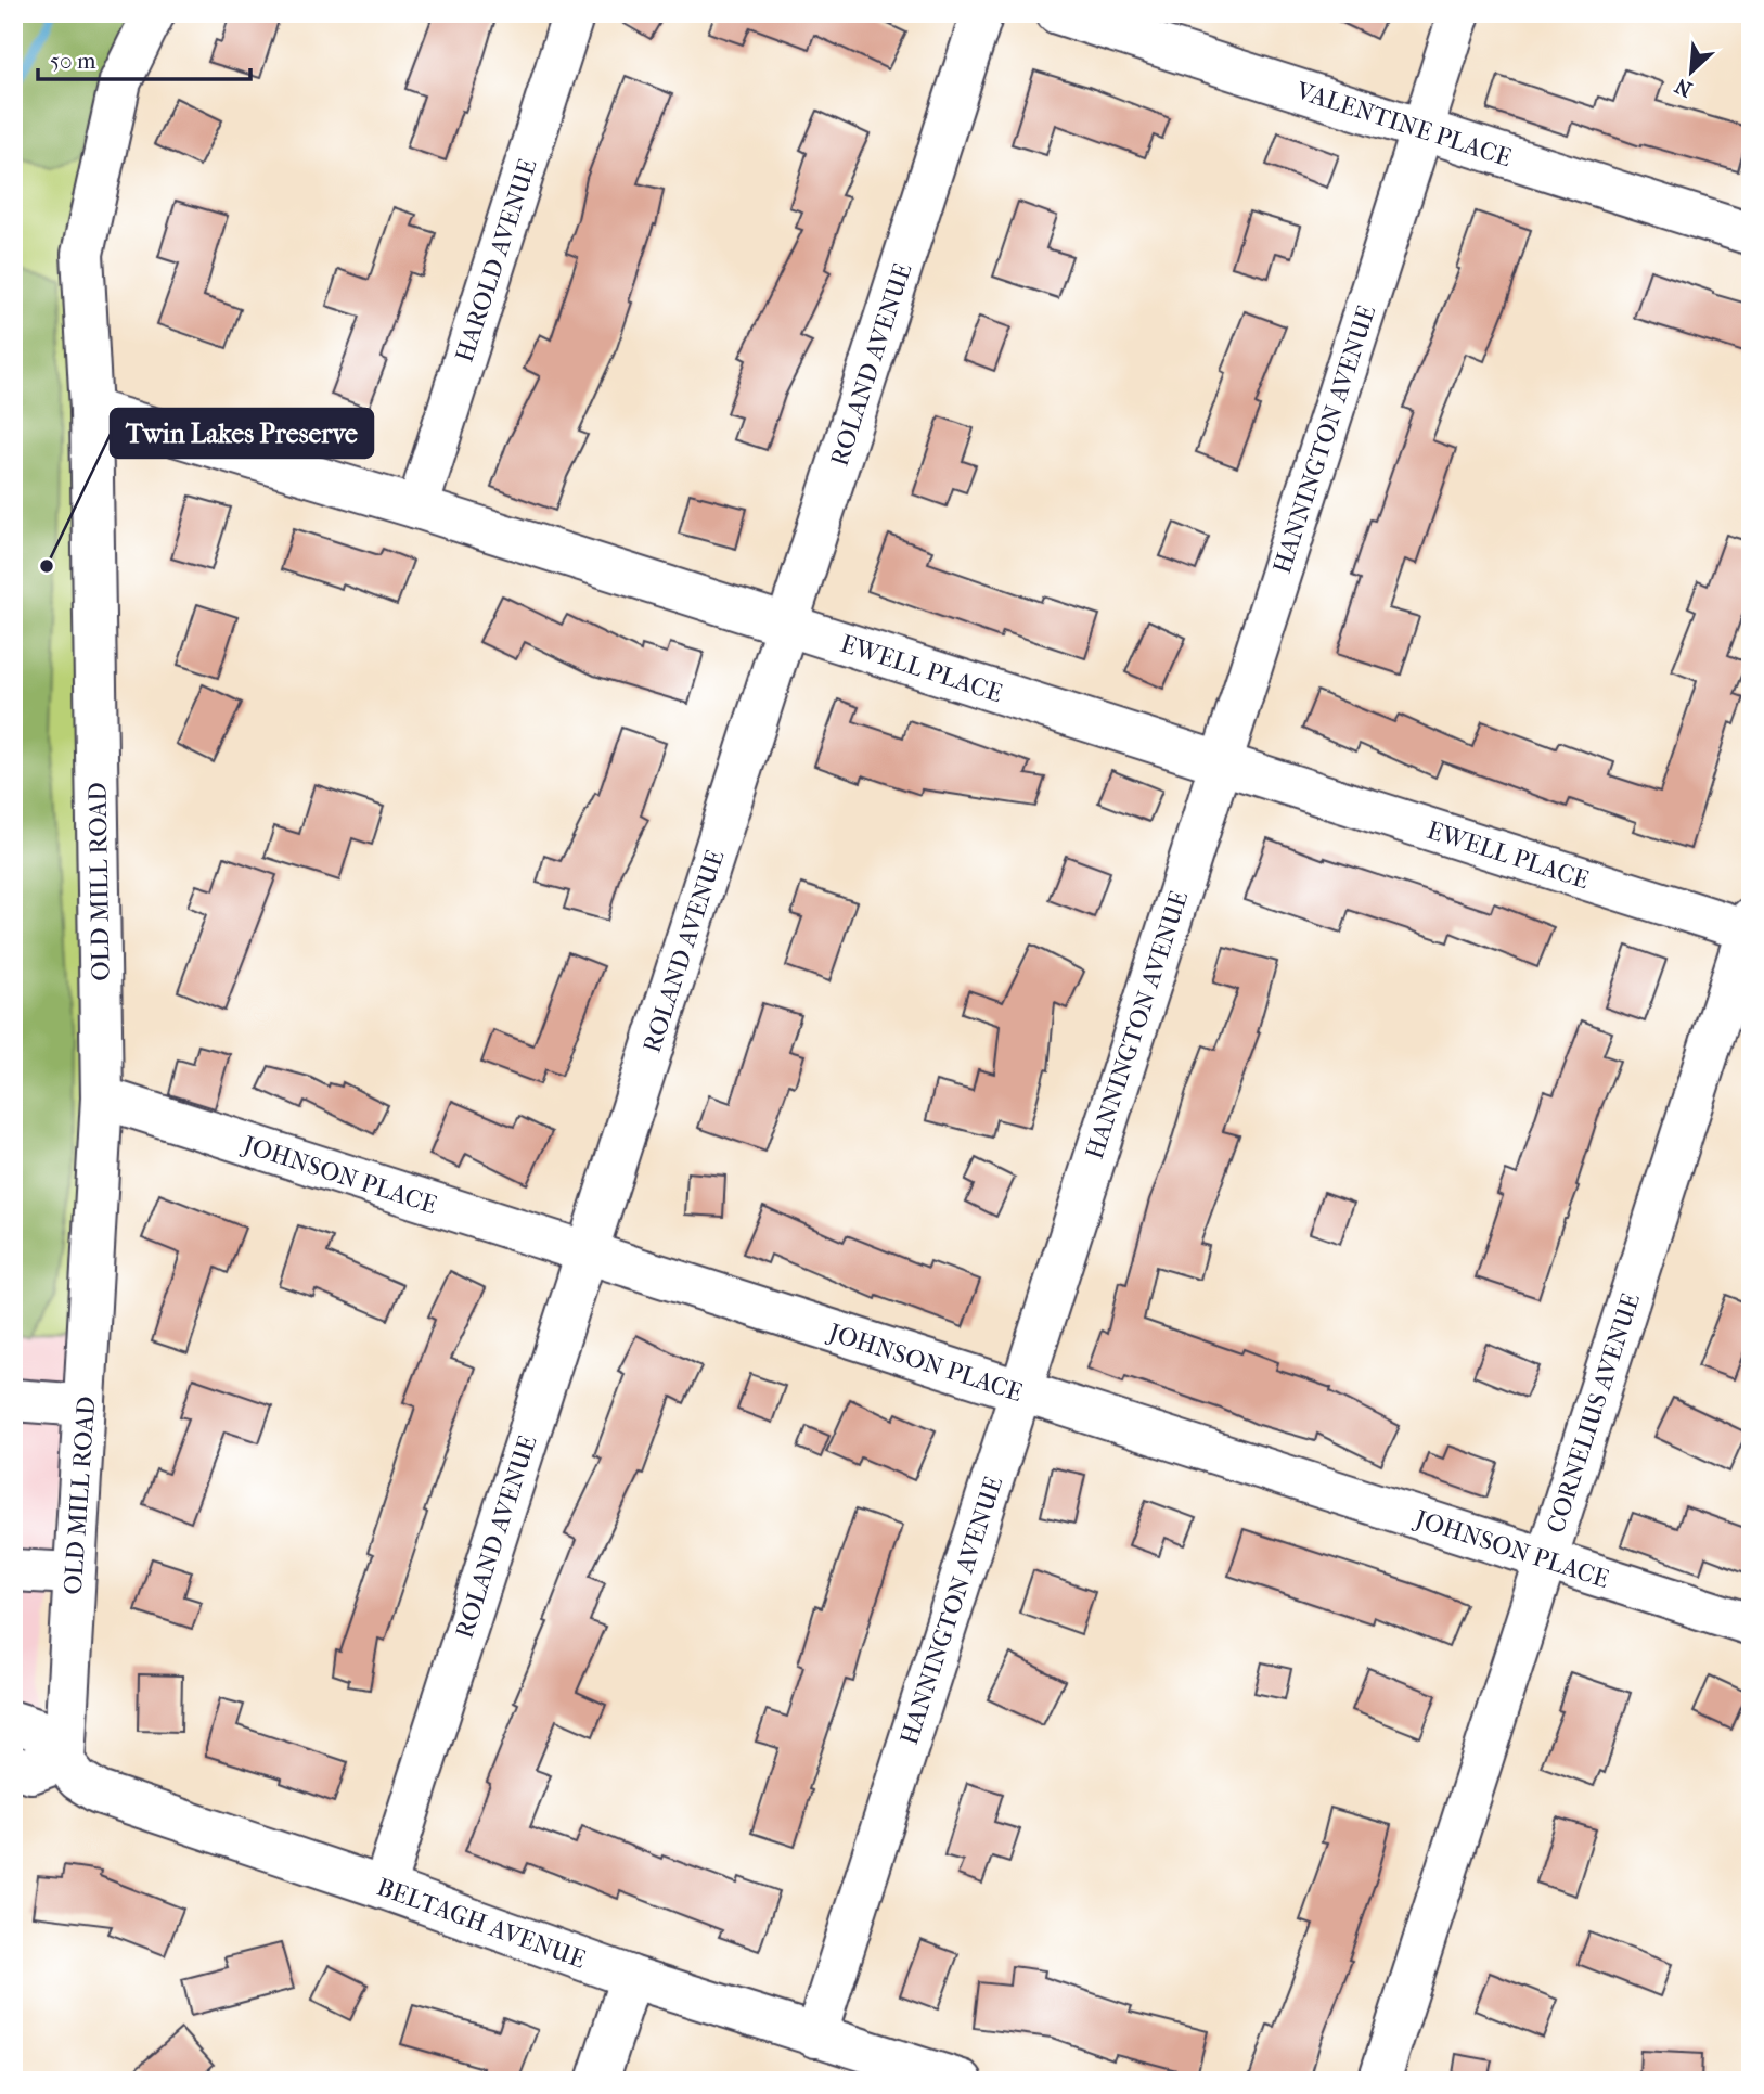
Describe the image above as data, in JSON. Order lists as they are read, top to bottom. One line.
{"streets":{"street":["VALENTINE PLACE","HAROLD AVENUE","ROLAND AVENUE","HANNINGTON AVENUE","EWELL PLACE","OLD MILL ROAD","JOHNSON PLACE","CORNELIUS AVENUE","BELTAGH AVENUE"]},"crossings":[["VALENTINE PLACE","HANNINGTON AVENUE"],["HAROLD AVENUE","EWELL PLACE"],["ROLAND AVENUE","EWELL PLACE"],["ROLAND AVENUE","JOHNSON PLACE"],["ROLAND AVENUE","BELTAGH AVENUE"],["HANNINGTON AVENUE","EWELL PLACE"],["HANNINGTON AVENUE","JOHNSON PLACE"],["HANNINGTON AVENUE","BELTAGH AVENUE"],["EWELL PLACE","OLD MILL ROAD"],["EWELL PLACE","CORNELIUS AVENUE"],["OLD MILL ROAD","JOHNSON PLACE"],["OLD MILL ROAD","BELTAGH AVENUE"],["JOHNSON PLACE","CORNELIUS AVENUE"]],"places":["Twin Lakes Preserve"],"scale_bar":"50 m","north":"bottom left"}
